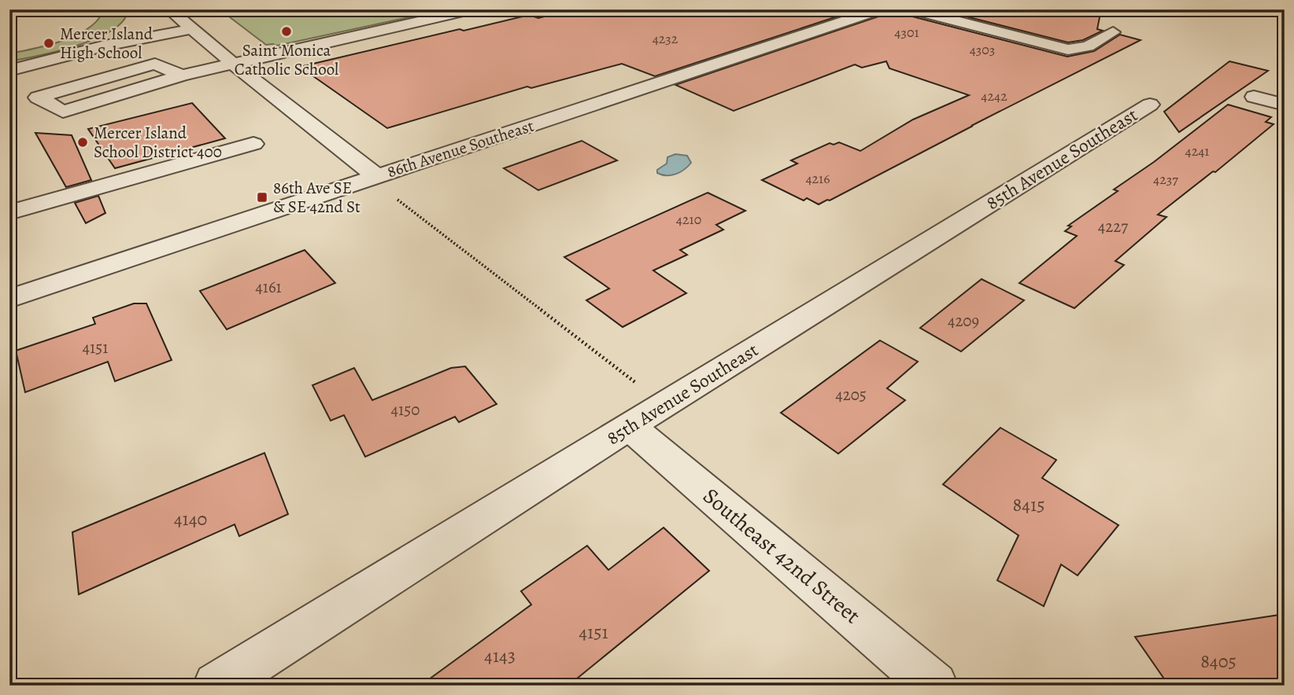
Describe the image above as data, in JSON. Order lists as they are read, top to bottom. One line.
{"streets":{"street":["86th Avenue Southeast","85th Avenue Southeast","Southeast 42nd Street"]},"crossings":[["85th Avenue Southeast","Southeast 42nd Street"]],"places":{"other":["Saint Monica Catholic School","Mercer Island High School","Mercer Island School District 400"],"transit":["86th Ave SE & SE 42nd St"]},"house_numbers":["4301","4232","4303","4242","4241","4216","4237","4210","4227","4161","4209","4151","4205","4150","8415","4140","4151","4143","8405"]}
